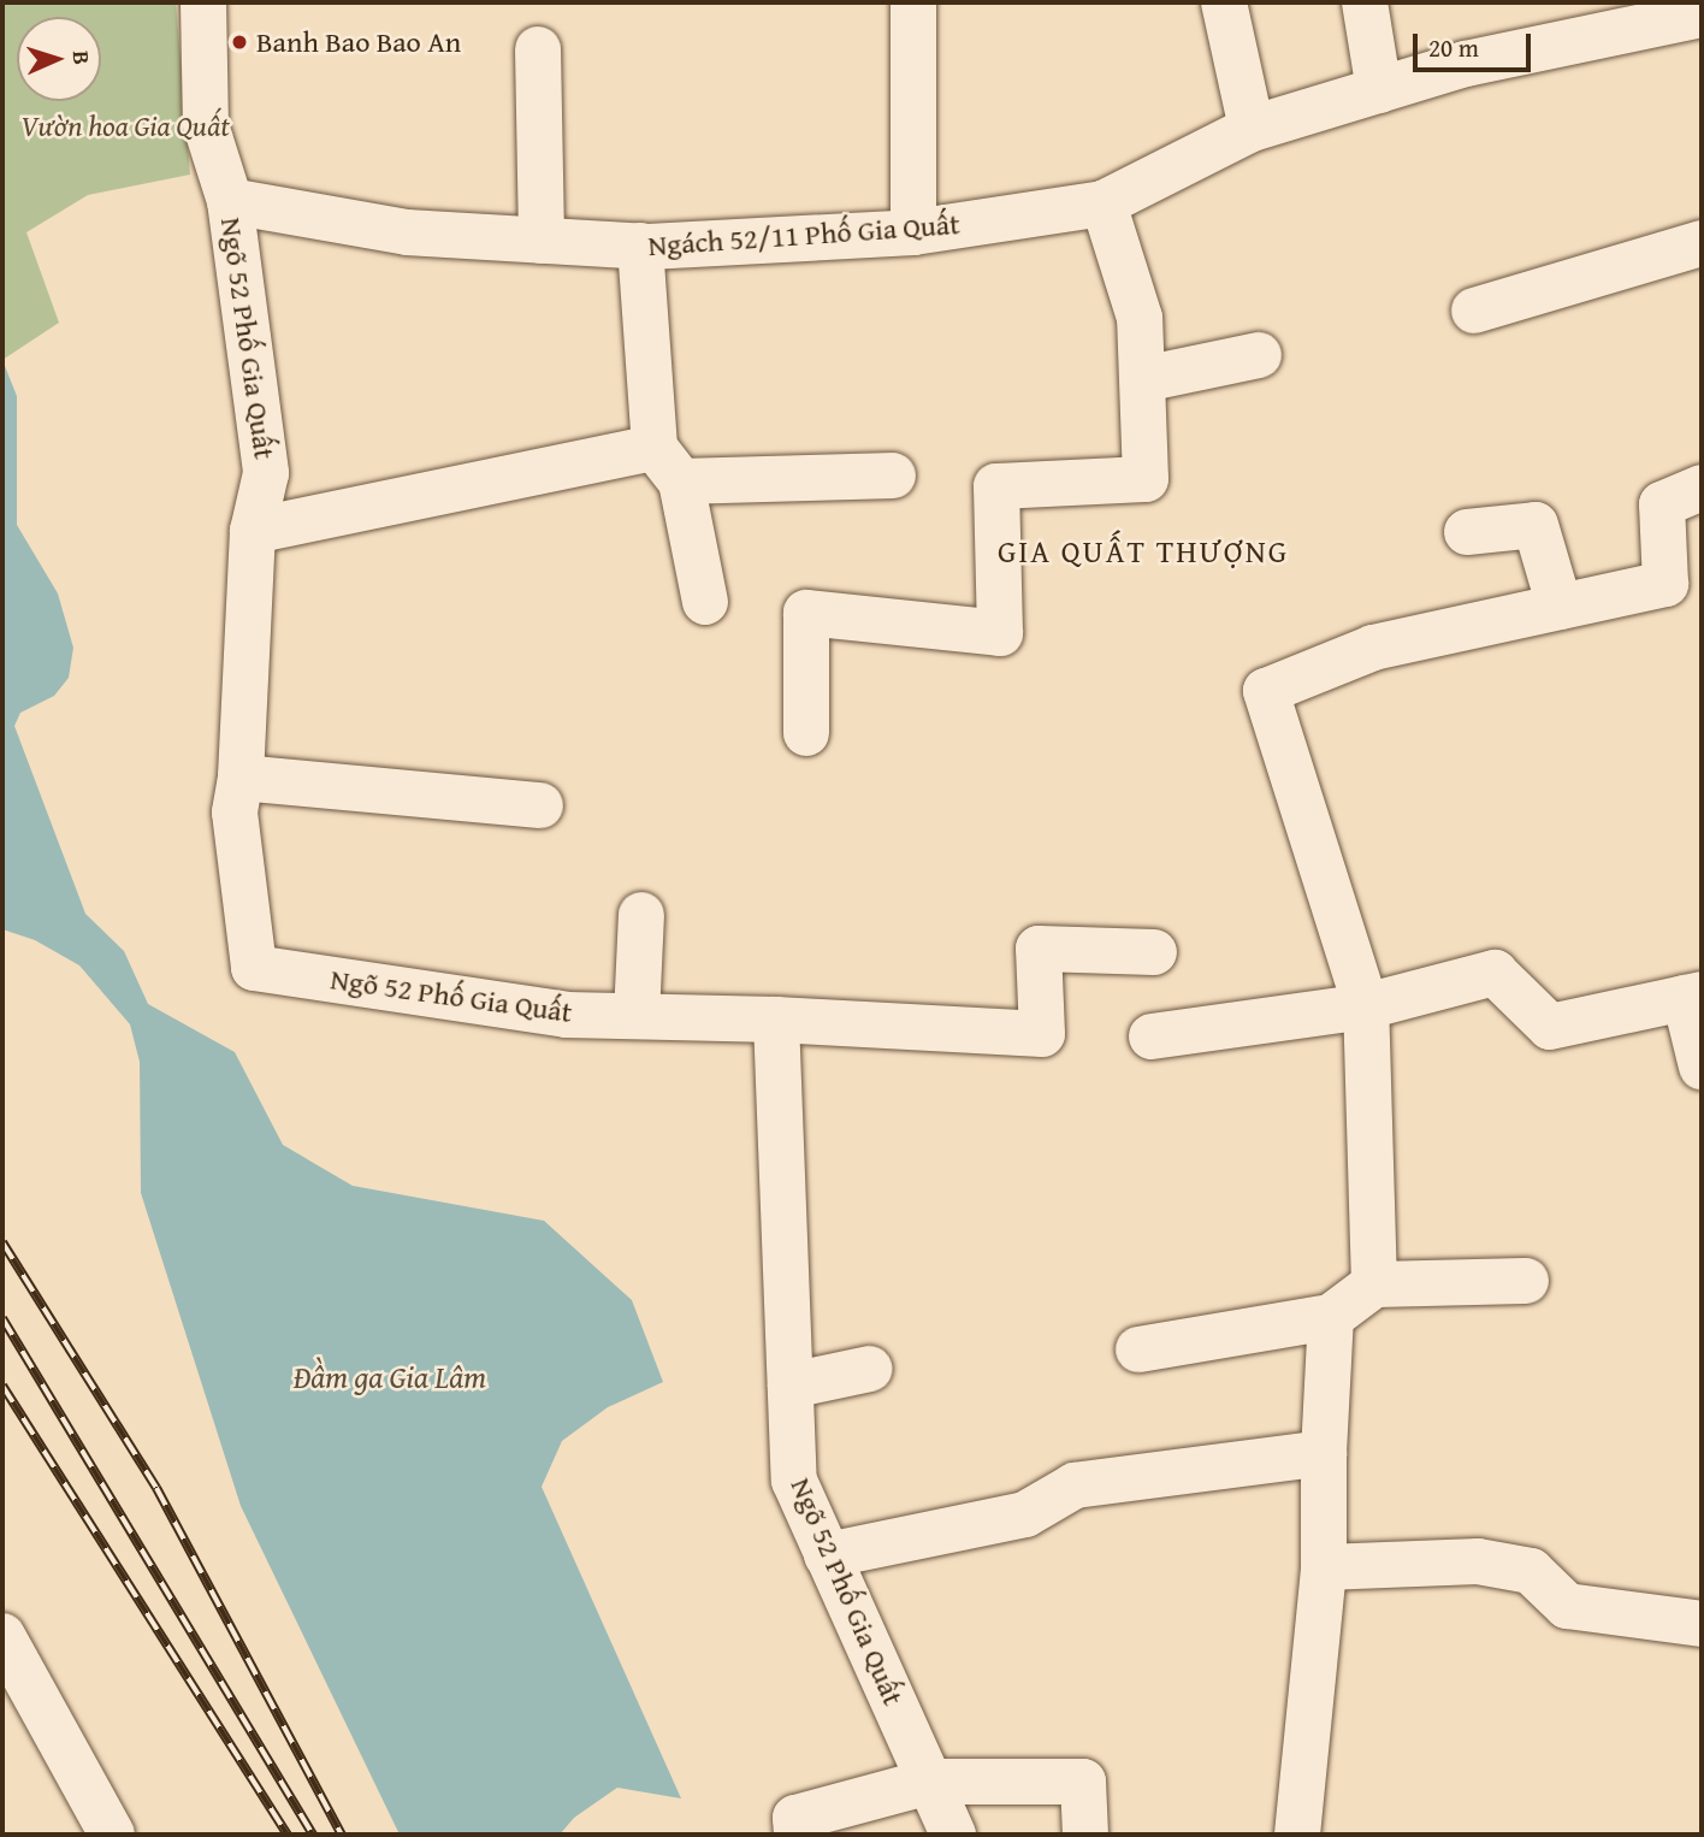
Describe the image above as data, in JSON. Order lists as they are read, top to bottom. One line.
{"streets":{"street":["Ngách 52/11 Phố Gia Quất","Ngõ 52 Phố Gia Quất"]},"crossings":[["Ngách 52/11 Phố Gia Quất","Ngõ 52 Phố Gia Quất"]],"districts":["GIA QUẤT THƯỢNG"],"water":["Đầm ga Gia Lâm"],"parks":["Vườn hoa Gia Quất"],"places":["Banh Bao Bao An"],"scale_bar":"20 m","north":"right"}
